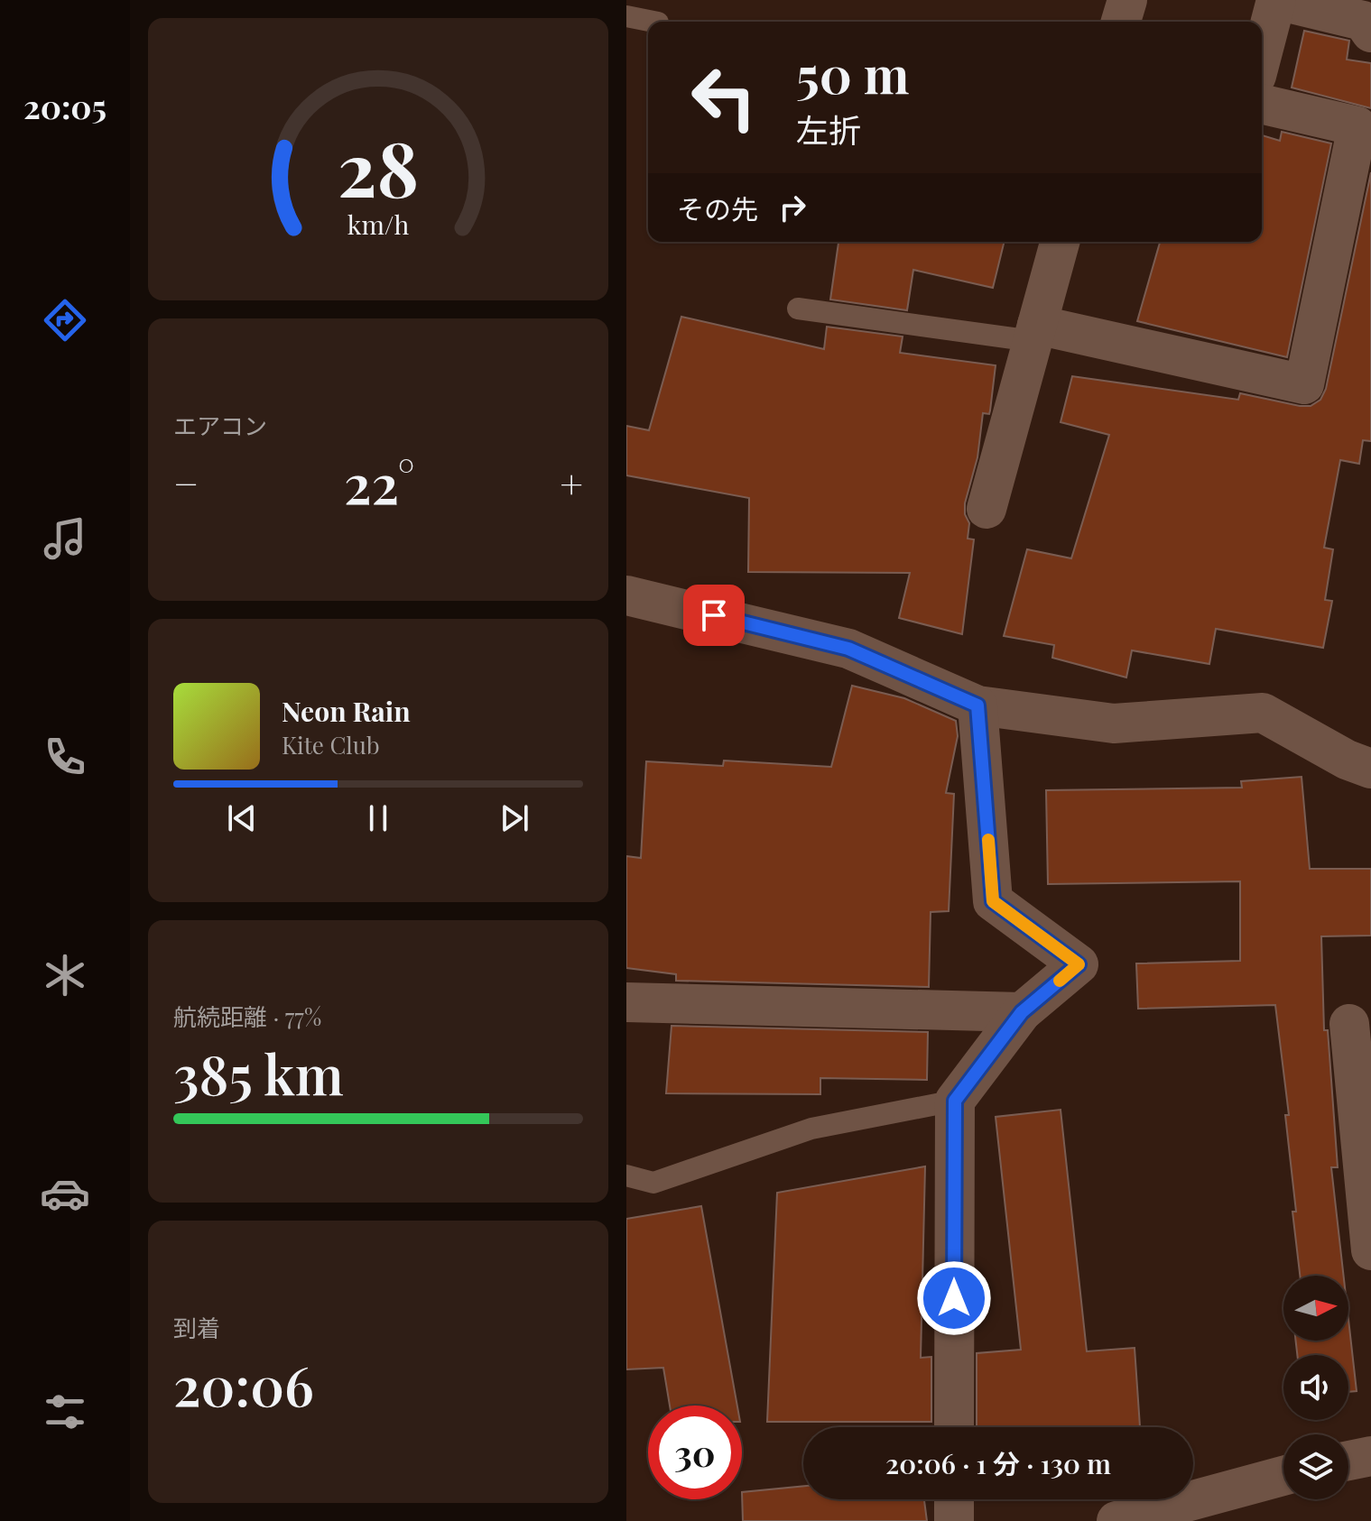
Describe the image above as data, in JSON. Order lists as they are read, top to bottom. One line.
{"north":"right","page":{"tabs":"20:05","turn":["50 m","左折"],"then":"その先","tile":["エアコン",["航続距離 · 77%","385 km"],["到着","20:06"]],"heat":["−","22°","+"],"song":["Neon Rain","Kite Club"],"limit":"30","trip":"20:06 · 1 分 · 130 m","gauge":["28","km/h"]}}
